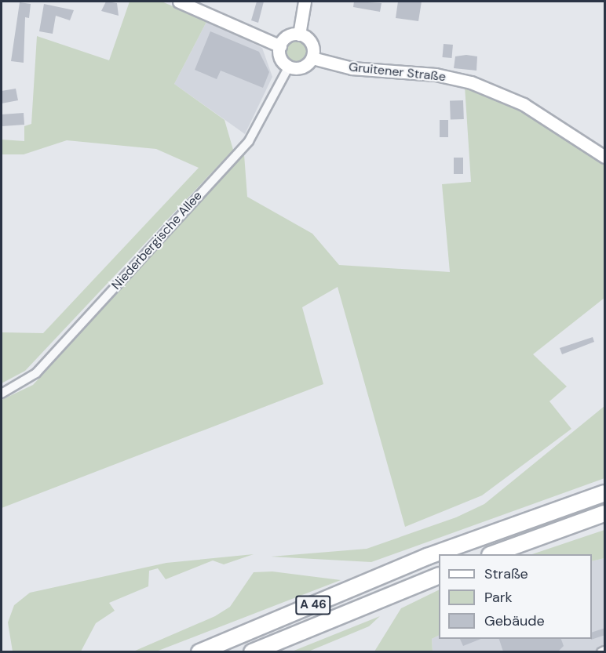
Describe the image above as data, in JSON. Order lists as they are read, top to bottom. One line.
{"streets":{"highway":["A 46"],"main road":["Gruitener Straße"],"street":["Niederbergische Allee"]},"crossings":[["Gruitener Straße","Niederbergische Allee"]],"legend":["Straße","Park","Gebäude"]}
